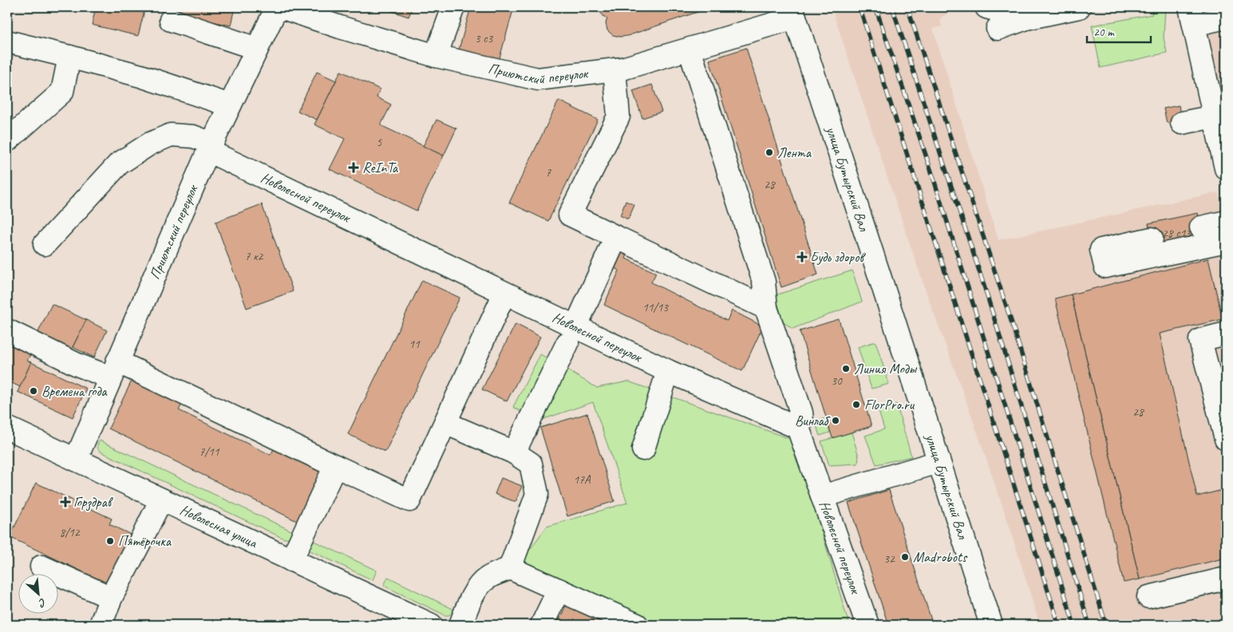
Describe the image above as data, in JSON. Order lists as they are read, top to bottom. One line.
{"streets":{"street":["Приютский переулок","улица Бутырский Вал","Новолесной переулок","Новолесная улица"]},"crossings":[["Приютский переулок","улица Бутырский Вал"],["Приютский переулок","Новолесной переулок"],["Приютский переулок","Новолесная улица"]],"places":{"other":["Лента","Линия Моды","Времена года","FlorPro.ru","Винлаб","Пятёрочка","Madrobots"],"health":["ReInTa","Будь здоров","Горздрав"]},"house_numbers":["3 с3","5","7","28","28 с13","7 к2","11/13","11","30","28","7/11","17А","8/12","32"],"scale_bar":"20 m","north":"bottom right"}
